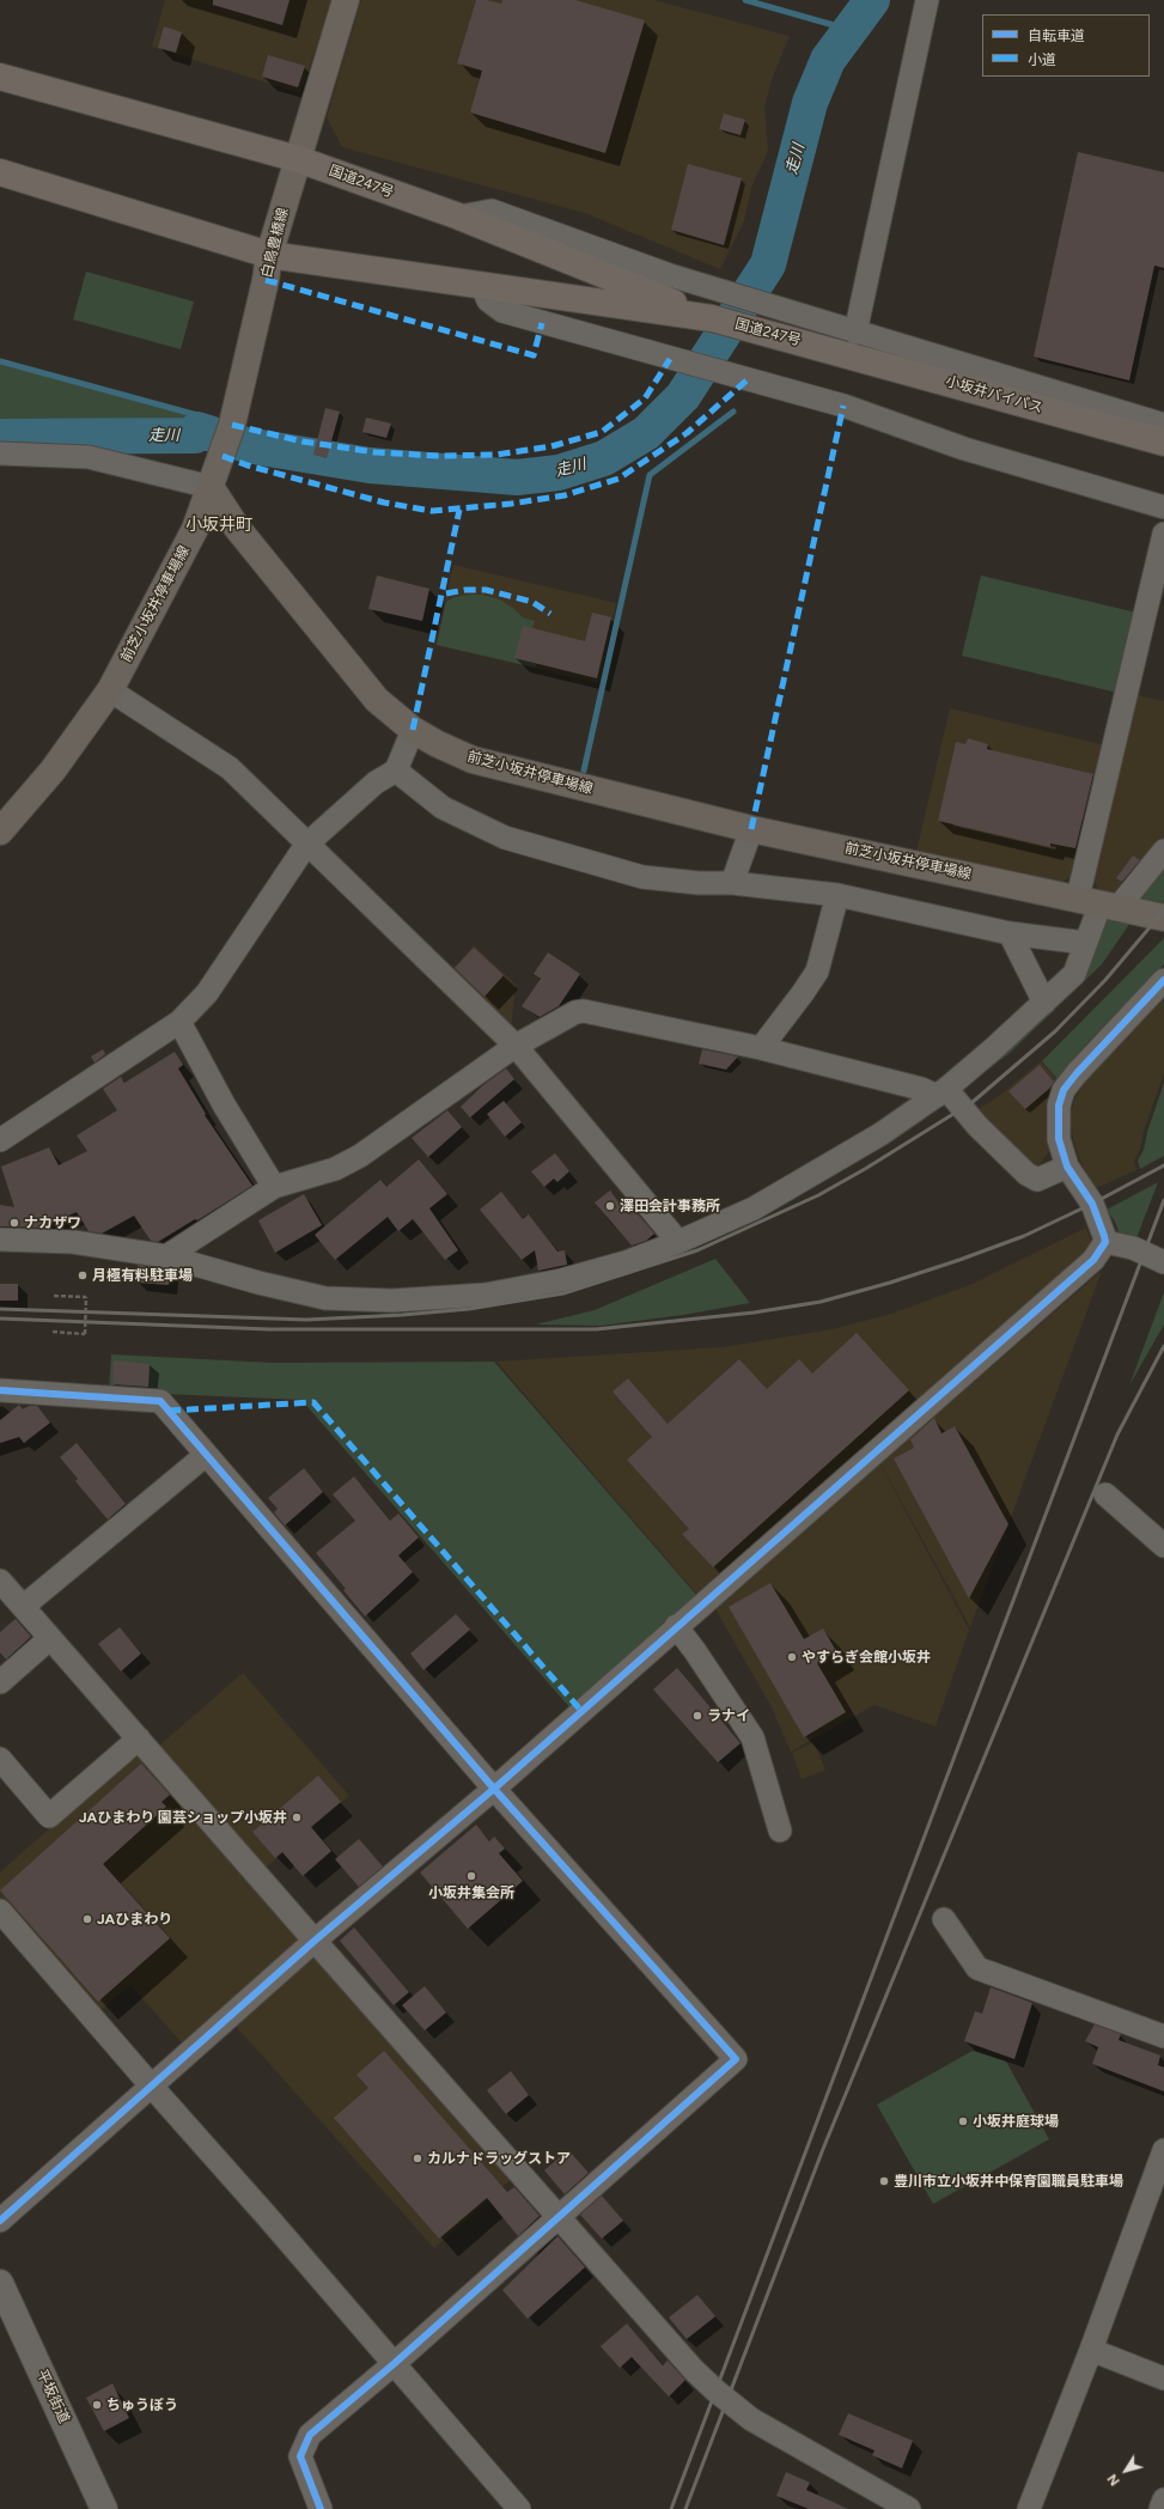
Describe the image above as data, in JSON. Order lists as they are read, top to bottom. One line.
{"streets":{"highway":["国道247号","小坂井バイパス"],"main road":["白鳥豊橋線","前芝小坂井停車場線"],"street":["平坂街道"]},"crossings":[["国道247号","白鳥豊橋線"],["国道247号","小坂井バイパス"],["白鳥豊橋線","前芝小坂井停車場線"]],"districts":["小坂井町"],"water":["走川"],"places":["澤田会計事務所","ナカザワ","月極有料駐車場","やすらぎ会館小坂井","ラナイ","JAひまわり 園芸ショップ小坂井","小坂井集会所","JAひまわり","小坂井庭球場","カルナドラッグストア","豊川市立小坂井中保育園職員駐車場","ちゅうぼう"],"legend":["自転車道","小道"],"north":"bottom left"}
